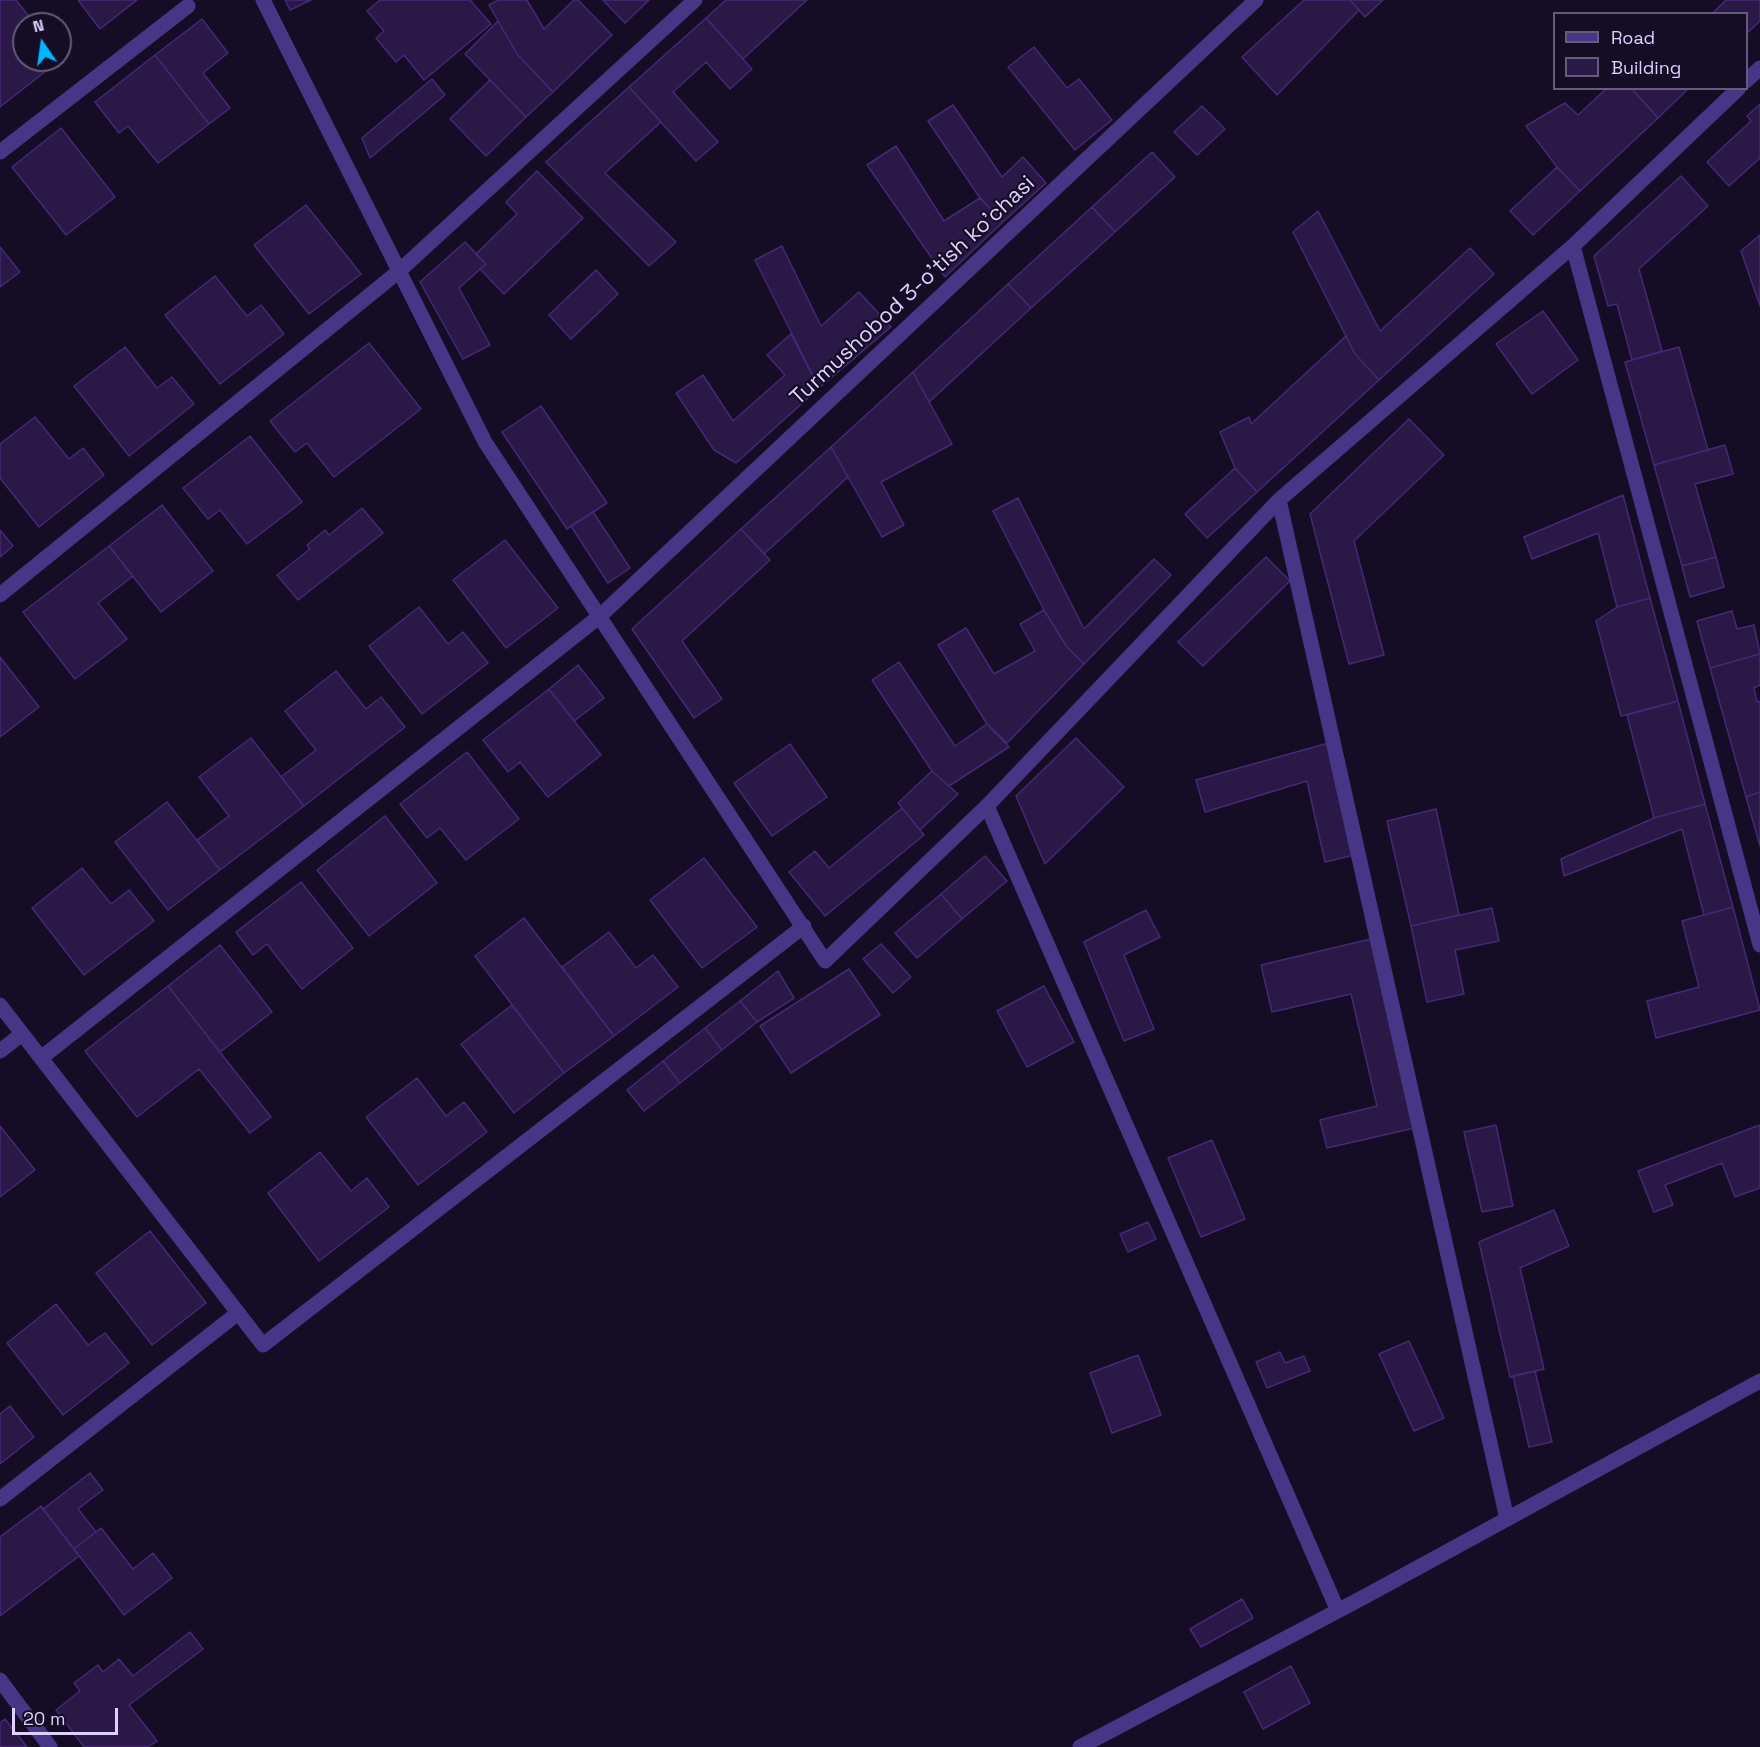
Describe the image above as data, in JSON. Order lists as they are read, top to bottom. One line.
{"streets":{"street":["Turmushobod 3-o'tish ko'chasi"]},"legend":["Road","Building"],"scale_bar":"20 m","north":"top"}
